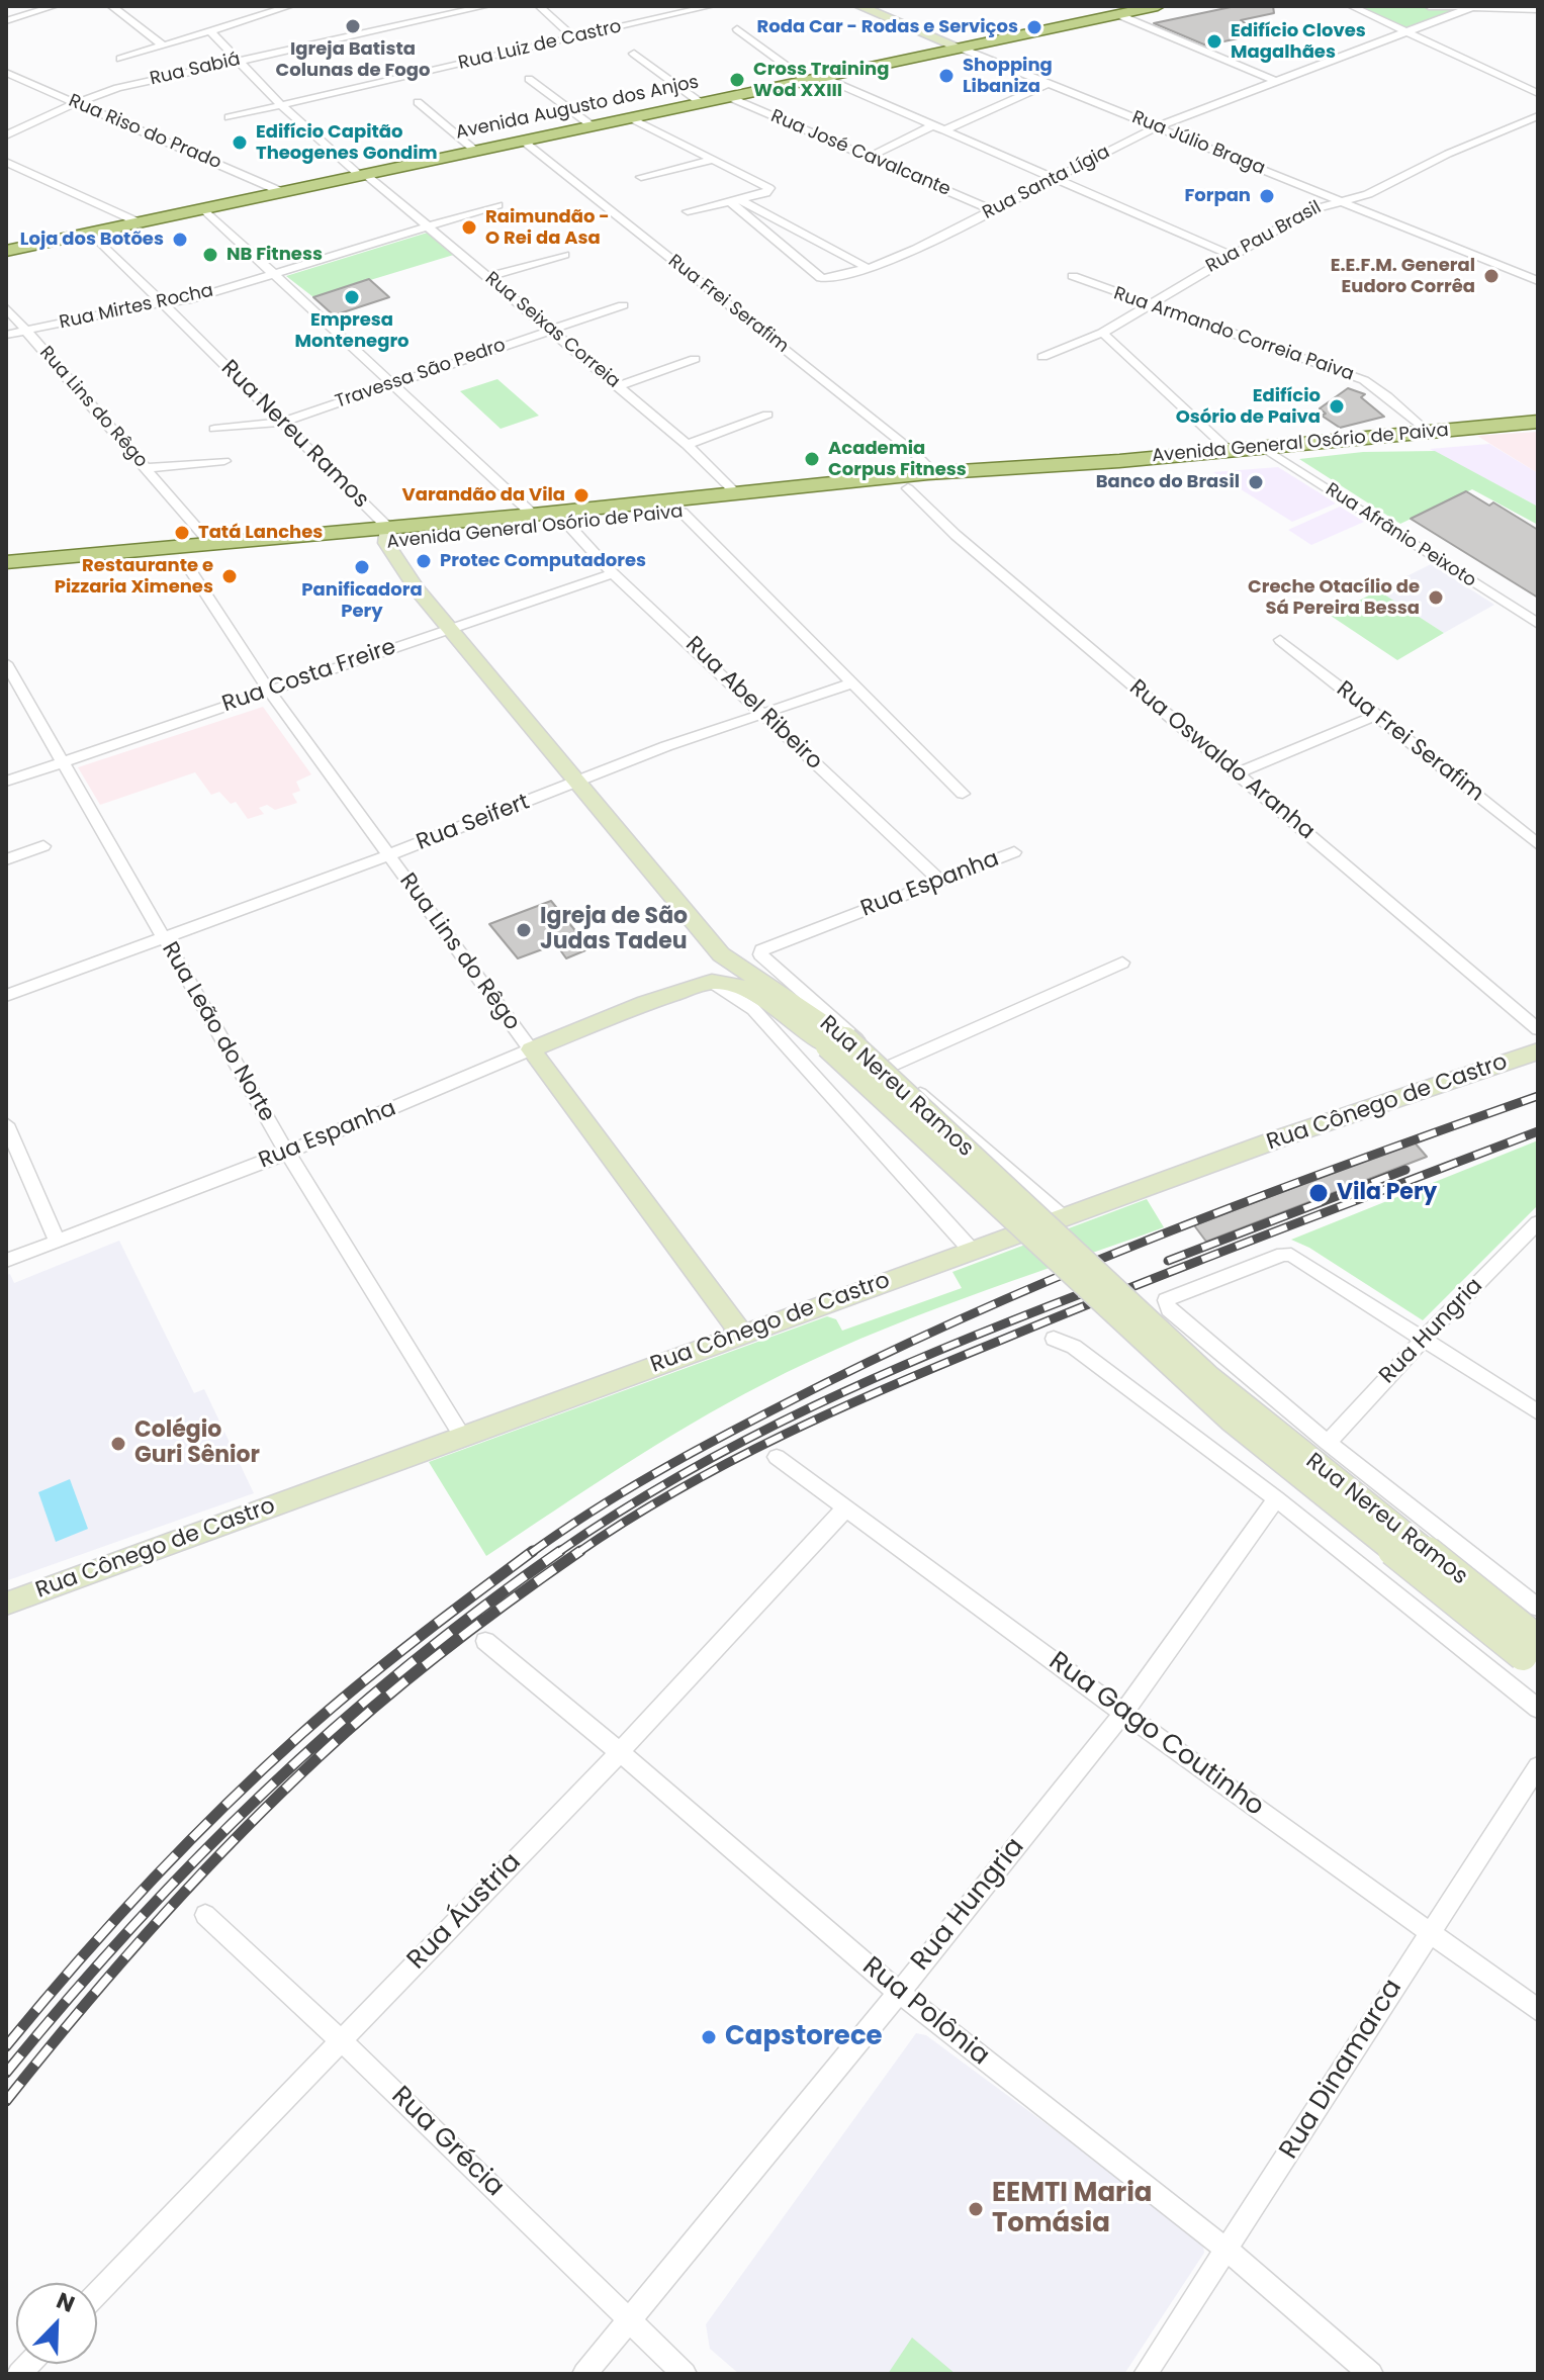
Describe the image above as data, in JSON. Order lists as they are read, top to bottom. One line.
{"streets":{"main road":["Avenida Augusto dos Anjos","Avenida General Osório de Paiva"],"street":["Rua Luiz de Castro","Rua Sabiá","Rua Riso do Prado","Rua Júlio Braga","Rua José Cavalcante","Rua Santa Lígia","Rua Pau Brasil","Rua Frei Serafim","Rua Mirtes Rocha","Rua Seixas Correia","Rua Armando Correia Paiva","Travessa São Pedro","Rua Lins do Rêgo","Rua Nereu Ramos","Rua Afrânio Peixoto","Rua Costa Freire","Rua Abel Ribeiro","Rua Oswaldo Aranha","Rua Seifert","Rua Espanha","Rua Leão do Norte","Rua Cônego de Castro","Rua Hungria","Rua Gago Coutinho","Rua Áustria","Rua Polônia","Rua Dinamarca","Rua Grécia"]},"crossings":[["Rua Luiz de Castro","Rua Seixas Correia"],["Rua Sabiá","Rua Riso do Prado"],["Rua Sabiá","Rua Seixas Correia"],["Avenida Augusto dos Anjos","Rua Riso do Prado"],["Avenida Augusto dos Anjos","Rua Júlio Braga"],["Avenida Augusto dos Anjos","Rua José Cavalcante"],["Avenida Augusto dos Anjos","Rua Frei Serafim"],["Avenida Augusto dos Anjos","Rua Seixas Correia"],["Avenida Augusto dos Anjos","Rua Nereu Ramos"],["Rua Júlio Braga","Rua Santa Lígia"],["Rua Júlio Braga","Rua Pau Brasil"],["Rua José Cavalcante","Rua Santa Lígia"],["Rua Pau Brasil","Rua Armando Correia Paiva"],["Rua Frei Serafim","Avenida General Osório de Paiva"],["Rua Mirtes Rocha","Rua Seixas Correia"],["Rua Mirtes Rocha","Rua Lins do Rêgo"],["Rua Mirtes Rocha","Rua Nereu Ramos"],["Rua Seixas Correia","Travessa São Pedro"],["Rua Seixas Correia","Avenida General Osório de Paiva"],["Rua Armando Correia Paiva","Avenida General Osório de Paiva"],["Travessa São Pedro","Rua Nereu Ramos"],["Rua Lins do Rêgo","Avenida General Osório de Paiva"],["Rua Lins do Rêgo","Rua Costa Freire"],["Rua Lins do Rêgo","Rua Seifert"],["Rua Lins do Rêgo","Rua Espanha"],["Rua Lins do Rêgo","Rua Cônego de Castro"],["Rua Nereu Ramos","Avenida General Osório de Paiva"],["Rua Nereu Ramos","Rua Costa Freire"],["Rua Nereu Ramos","Rua Seifert"],["Rua Nereu Ramos","Rua Espanha"],["Rua Nereu Ramos","Rua Cônego de Castro"],["Rua Nereu Ramos","Rua Hungria"],["Avenida General Osório de Paiva","Rua Afrânio Peixoto"],["Avenida General Osório de Paiva","Rua Abel Ribeiro"],["Avenida General Osório de Paiva","Rua Oswaldo Aranha"],["Rua Costa Freire","Rua Abel Ribeiro"],["Rua Costa Freire","Rua Leão do Norte"],["Rua Abel Ribeiro","Rua Seifert"],["Rua Abel Ribeiro","Rua Espanha"],["Rua Seifert","Rua Leão do Norte"],["Rua Espanha","Rua Leão do Norte"],["Rua Leão do Norte","Rua Cônego de Castro"],["Rua Hungria","Rua Gago Coutinho"],["Rua Hungria","Rua Polônia"],["Rua Hungria","Rua Grécia"],["Rua Gago Coutinho","Rua Áustria"],["Rua Gago Coutinho","Rua Dinamarca"],["Rua Áustria","Rua Polônia"],["Rua Áustria","Rua Grécia"],["Rua Polônia","Rua Dinamarca"]],"places":["Igreja Batista Colunas de Fogo","Roda Car - Rodas e Serviços","Edifício Cloves Magalhães","Shopping Libaniza","Cross Training Wod XXIII","Edifício Capitão Theogenes Gondim","Forpan","Raimundão - O Rei da Asa","Loja dos Botões","NB Fitness","E.E.F.M. General Eudoro Corrêa","Empresa Montenegro","Edifício Osório de Paiva","Academia Corpus Fitness","Banco do Brasil","Varandão da Vila","Tatá Lanches","Protec Computadores","Panificadora Pery","Restaurante e Pizzaria Ximenes","Creche Otacílio de Sá Pereira Bessa","Igreja de São Judas Tadeu","Vila Pery","Colégio Guri Sênior","Capstorece","EEMTI Maria Tomásia"],"north":"top right"}
